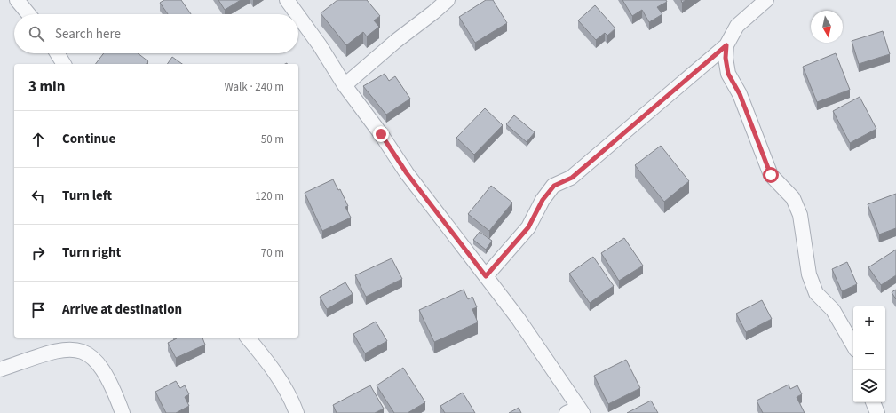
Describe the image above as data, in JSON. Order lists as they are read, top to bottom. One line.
{"north":"bottom","page":{"search":"Search here","heading":["3 min","Walk · 240 m"],"list":[["Continue","50 m"],["Turn left","120 m"],["Turn right","70 m"],"Arrive at destination"],"map_buttons":["+","−"]}}
